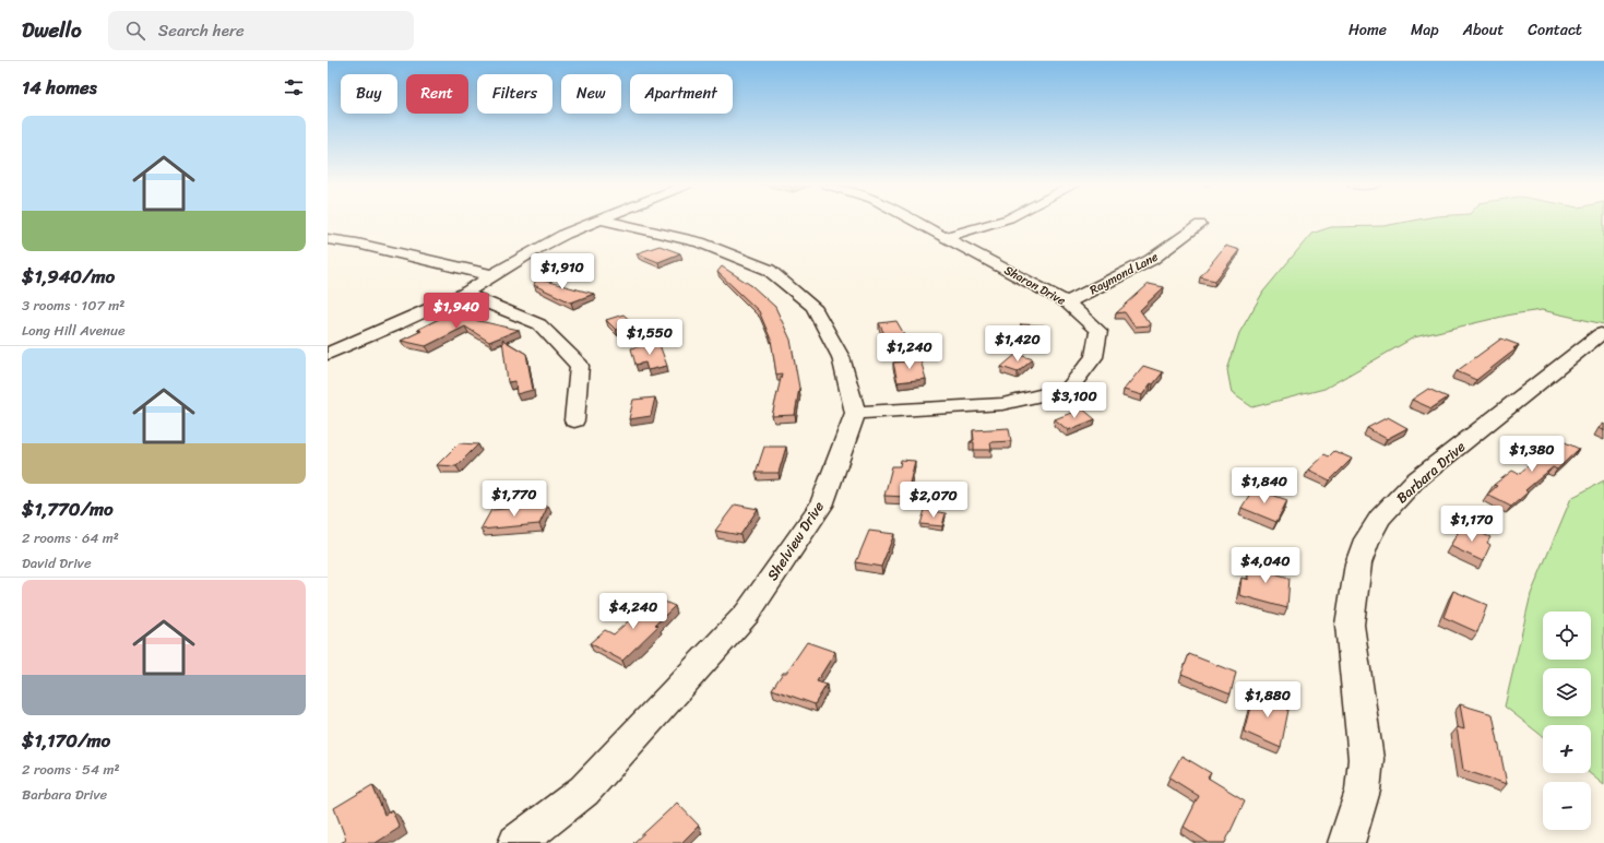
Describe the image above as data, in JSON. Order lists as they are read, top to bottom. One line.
{"streets":{"street":["Raymond Lane","Sharon Drive","Barbara Drive","Shelview Drive"]},"crossings":[["Raymond Lane","Sharon Drive"],["Sharon Drive","Shelview Drive"]],"page":{"header":"Dwello","search":"Search here","nav":["Home","Map","About","Contact"],"heading":"14 homes","chip":["Buy","Rent","Filters","New","Apartment"],"list":[{"name":"$1,940/mo","note":"3 rooms · 107 m² · Long Hill Avenue"},{"name":"$1,770/mo","note":"2 rooms · 64 m² · David Drive"},{"name":"$1,170/mo","note":"2 rooms · 54 m² · Barbara Drive"}],"price":["$1,910","$1,940","$1,550","$1,420","$1,240","$3,100","$1,380","$1,840","$1,770","$2,070","$1,170","$4,040","$4,240","$1,880"],"map_buttons":["+","−"]}}
